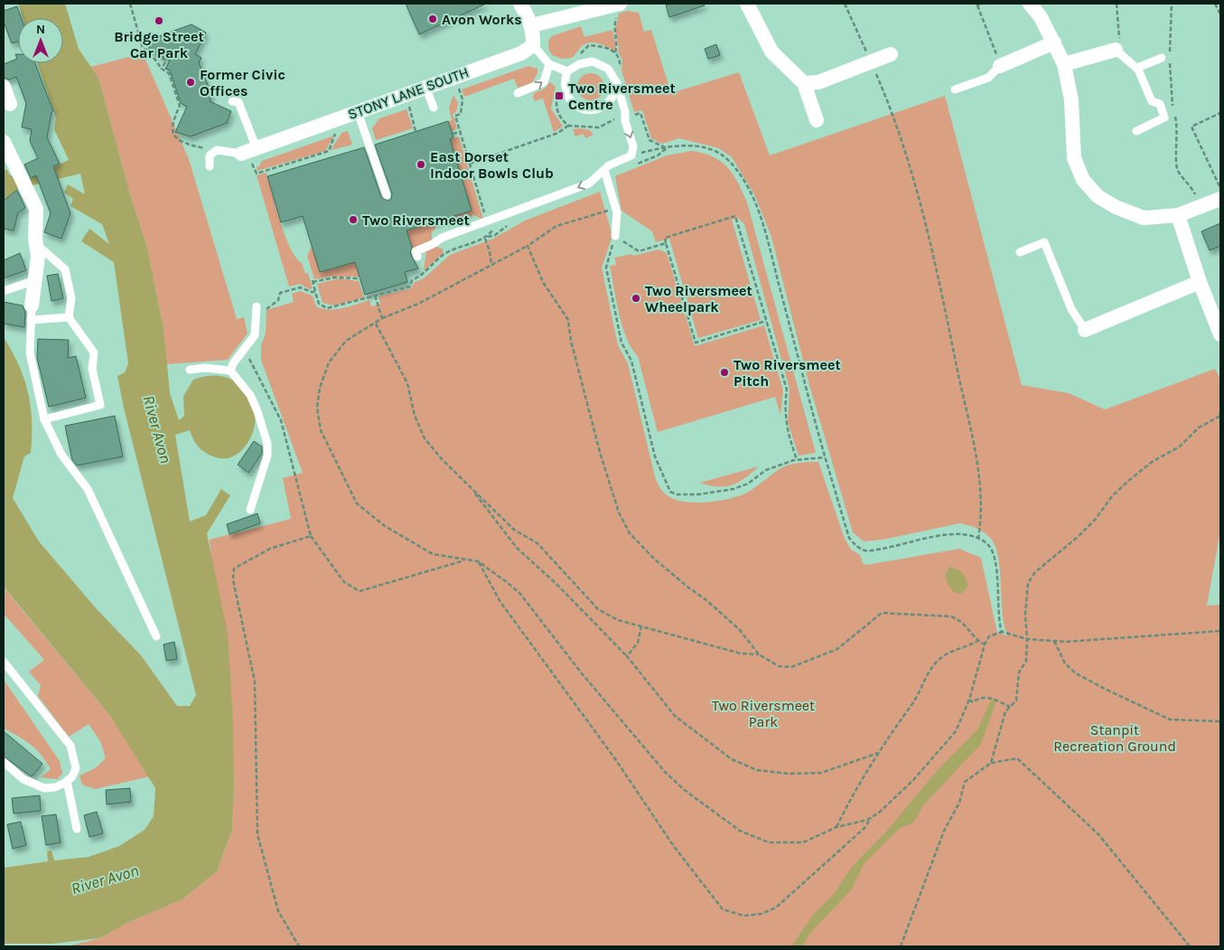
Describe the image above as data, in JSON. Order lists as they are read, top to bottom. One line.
{"streets":{"street":["STONY LANE SOUTH"]},"water":["River Avon"],"parks":["Two Riversmeet Park","Stanpit Recreation Ground"],"places":{"other":["Avon Works","Bridge Street Car Park","Former Civic Offices","East Dorset Indoor Bowls Club","Two Riversmeet","Two Riversmeet Wheelpark","Two Riversmeet Pitch"],"transit":["Two Riversmeet Centre"]},"north":"top"}
